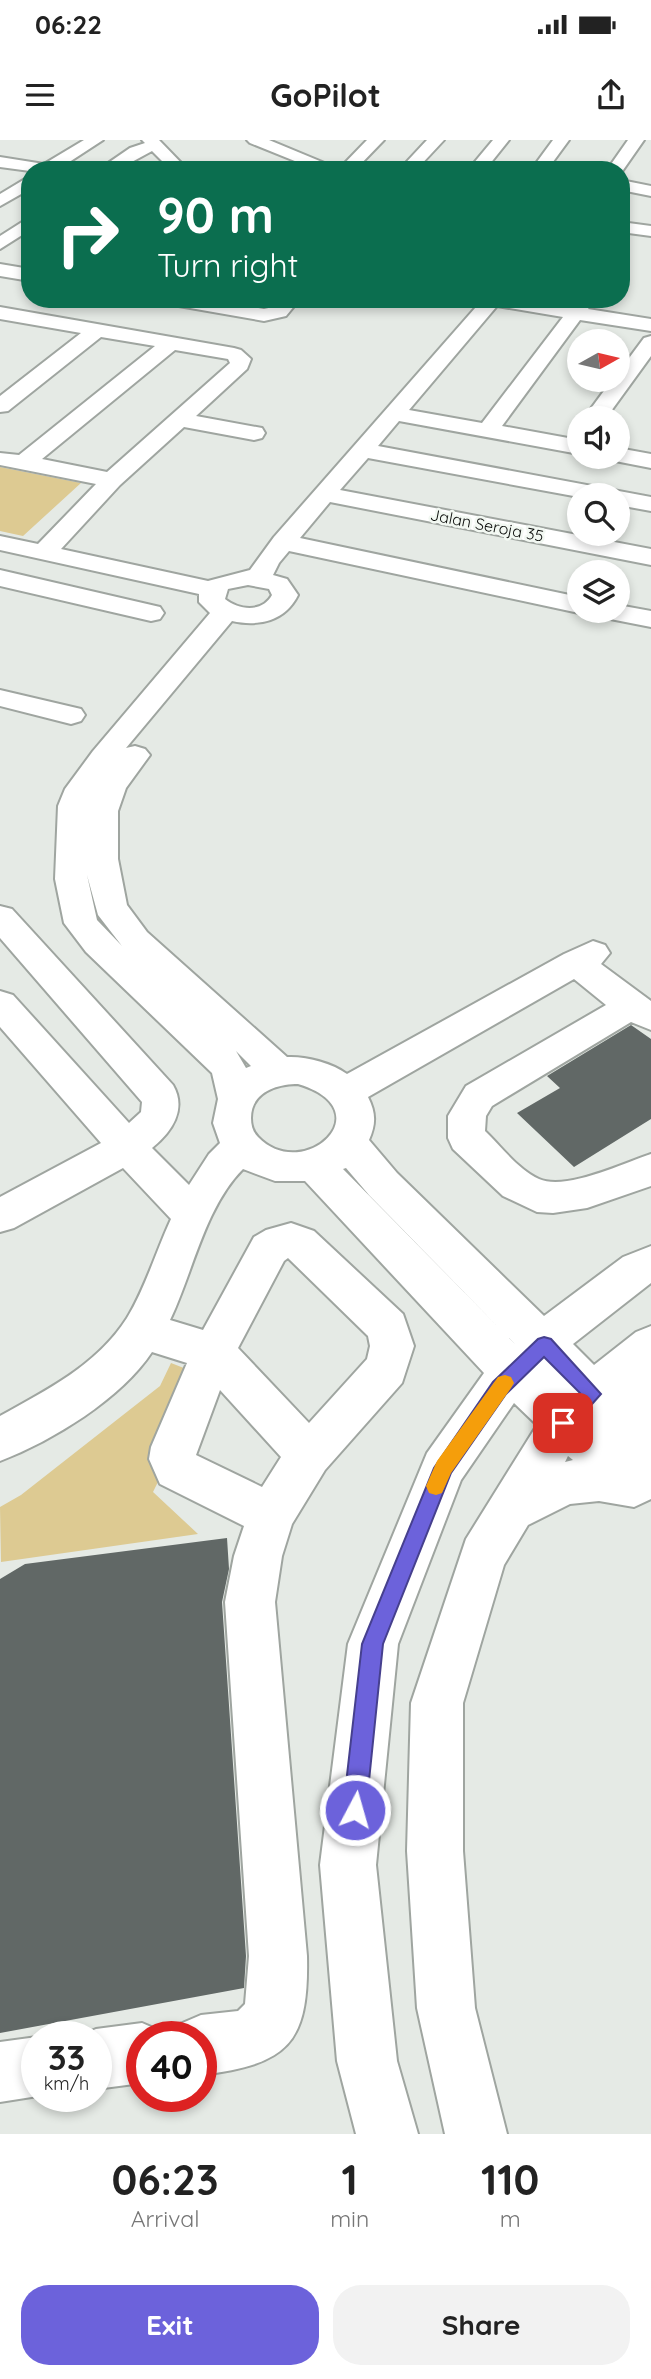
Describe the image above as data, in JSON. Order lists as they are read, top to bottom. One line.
{"streets":{"street":["Jalan Seroja 35"]},"north":"right","page":{"status":"06:22","header":"GoPilot","turn":["90 m","Turn right"],"speed":"33 km/h","limit":"40","eta":["06:23","Arrival","1","min","110","m"],"buttons":["Exit","Share"]}}
